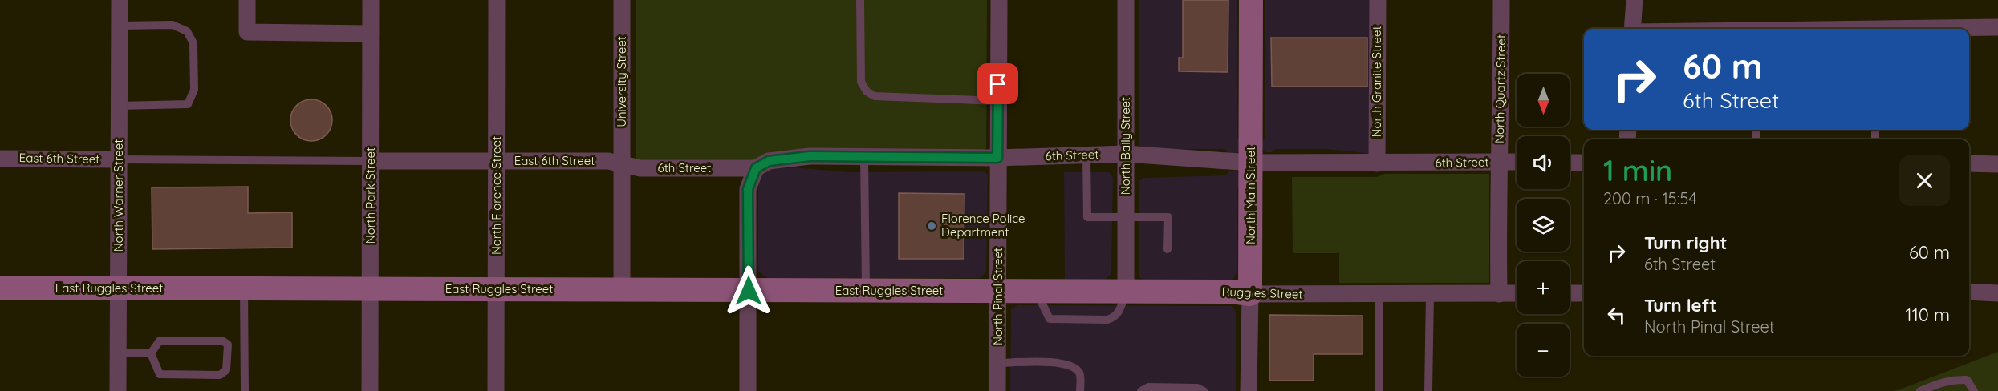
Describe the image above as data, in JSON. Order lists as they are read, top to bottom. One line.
{"streets":{"street":["University Street","North Granite Street","North Quartz Street","North Baily Street","6th Street","East 6th Street","North Warner Street","North Park Street","North Florence Street","North Main Street","East Ruggles Street","Ruggles Street","North Pinal Street"]},"crossings":[["University Street","6th Street"],["University Street","East 6th Street"],["University Street","East Ruggles Street"],["North Granite Street","6th Street"],["North Quartz Street","6th Street"],["North Quartz Street","Ruggles Street"],["North Baily Street","6th Street"],["North Baily Street","Ruggles Street"],["6th Street","East 6th Street"],["6th Street","North Main Street"],["6th Street","North Pinal Street"],["East 6th Street","North Warner Street"],["East 6th Street","North Park Street"],["East 6th Street","North Florence Street"],["North Warner Street","East Ruggles Street"],["North Park Street","East Ruggles Street"],["North Florence Street","East Ruggles Street"],["North Main Street","Ruggles Street"],["East Ruggles Street","Ruggles Street"],["East Ruggles Street","North Pinal Street"],["Ruggles Street","North Pinal Street"]],"places":["Florence Police Department"],"north":"bottom","page":{"turn":["60 m","6th Street"],"map_buttons":["+","−"],"heading":["1 min","200 m · 15:54"],"list":[{"name":"Turn right","note":"6th Street","value":"60 m"},{"name":"Turn left","note":"North Pinal Street","value":"110 m"}]}}
